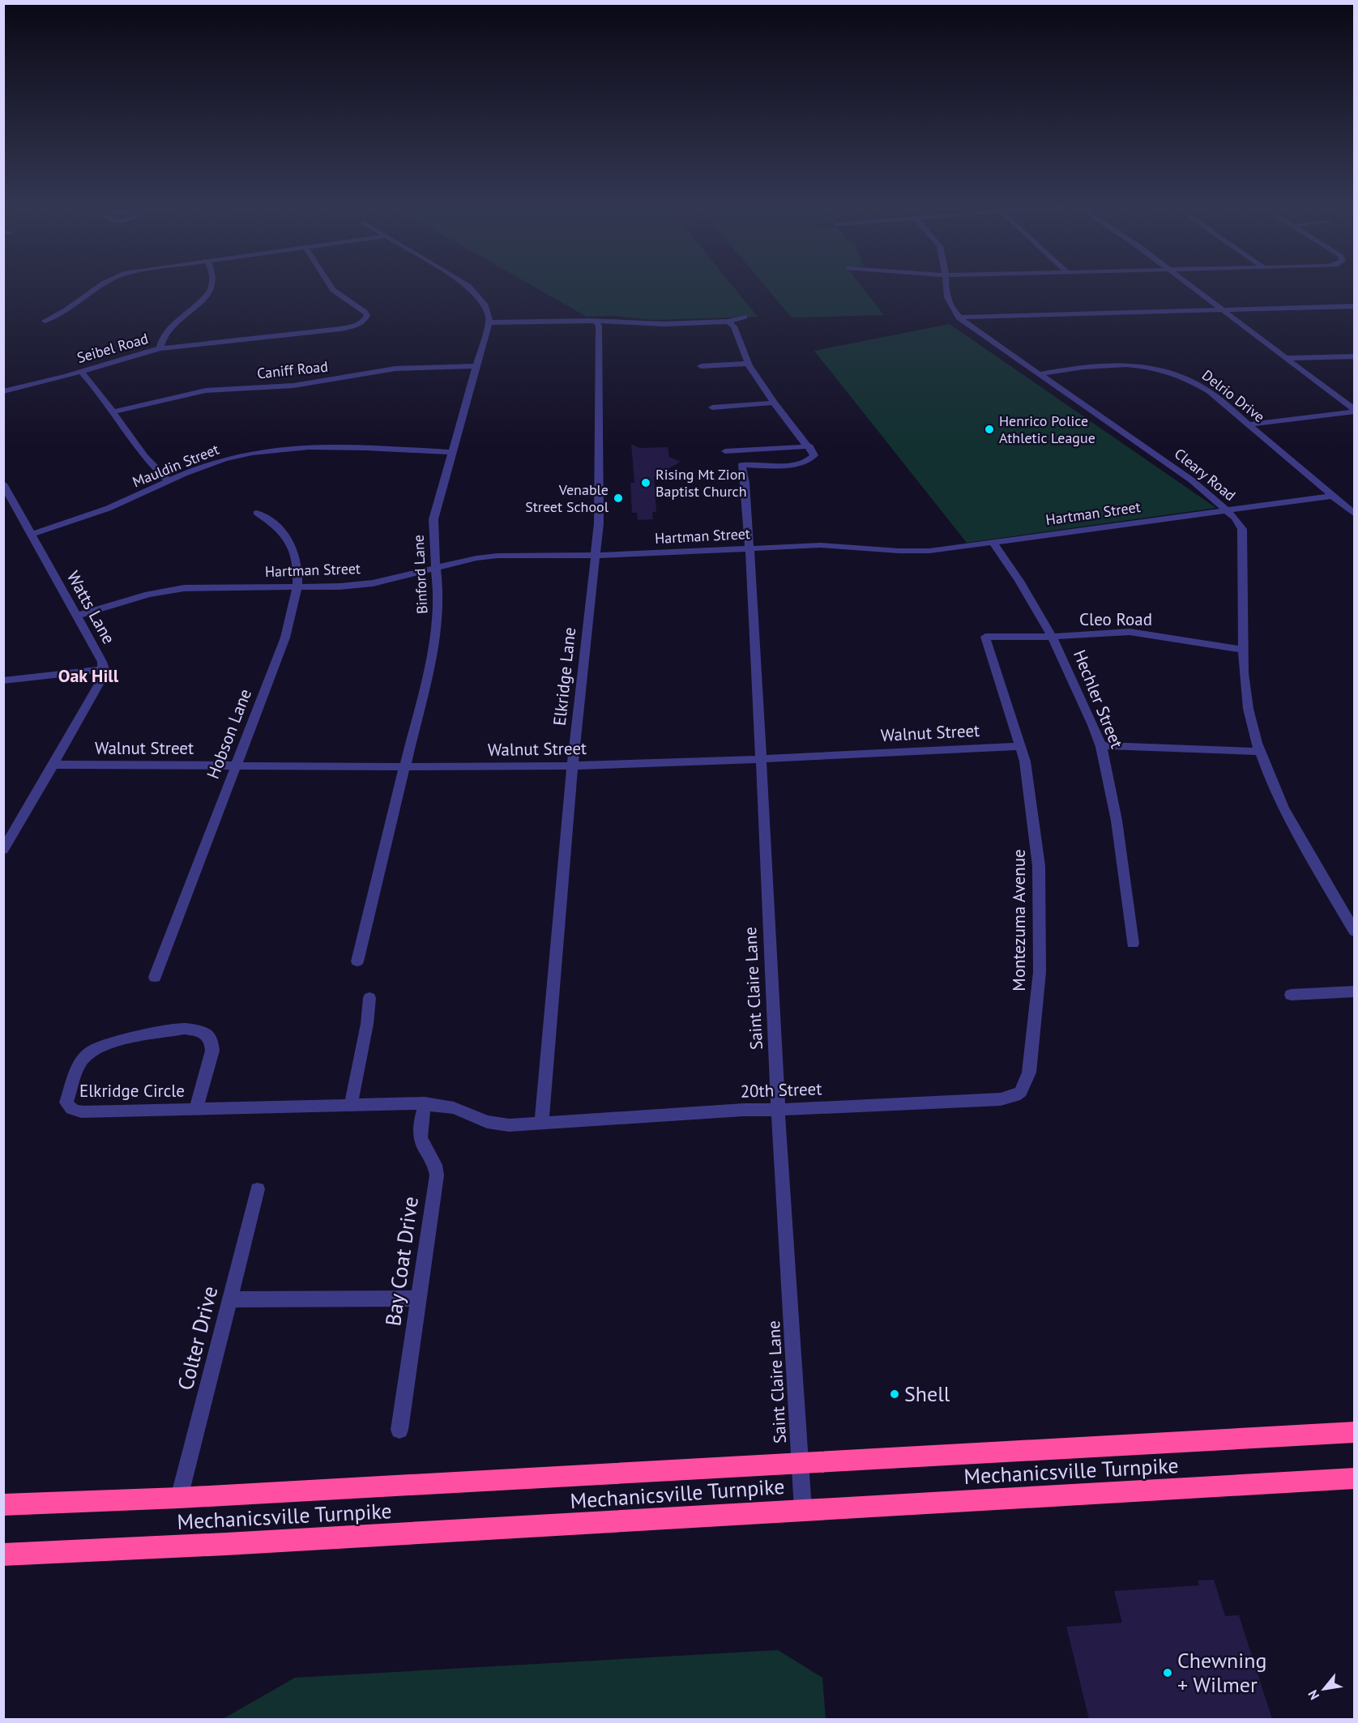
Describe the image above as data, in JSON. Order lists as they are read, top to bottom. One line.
{"streets":{"highway":["Mechanicsville Turnpike"],"street":["Seibel Road","Caniff Road","Delrio Drive","Mauldin Street","Cleary Road","Hartman Street","Binford Lane","Watts Lane","Cleo Road","Elkridge Lane","Hechler Street","Walnut Street","Hobson Lane","Montezuma Avenue","Saint Claire Lane","20th Street","Elkridge Circle","Bay Coat Drive","Colter Drive"]},"crossings":[["Caniff Road","Binford Lane"],["Delrio Drive","Cleary Road"],["Delrio Drive","Hartman Street"],["Mauldin Street","Binford Lane"],["Mauldin Street","Watts Lane"],["Cleary Road","Hartman Street"],["Cleary Road","Cleo Road"],["Hartman Street","Binford Lane"],["Hartman Street","Watts Lane"],["Hartman Street","Elkridge Lane"],["Hartman Street","Hechler Street"],["Hartman Street","Hobson Lane"],["Hartman Street","Saint Claire Lane"],["Binford Lane","Walnut Street"],["Watts Lane","Walnut Street"],["Cleo Road","Hechler Street"],["Cleo Road","Montezuma Avenue"],["Elkridge Lane","Walnut Street"],["Elkridge Lane","20th Street"],["Elkridge Lane","Elkridge Circle"],["Walnut Street","Hobson Lane"],["Walnut Street","Montezuma Avenue"],["Walnut Street","Saint Claire Lane"],["Montezuma Avenue","20th Street"],["Saint Claire Lane","20th Street"],["Saint Claire Lane","Mechanicsville Turnpike"],["20th Street","Elkridge Circle"],["Elkridge Circle","Bay Coat Drive"],["Colter Drive","Mechanicsville Turnpike"]],"districts":["Oak Hill"],"places":["Henrico Police Athletic League","Rising Mt Zion Baptist Church","Venable Street School","Shell","Chewning + Wilmer"],"north":"bottom left"}
